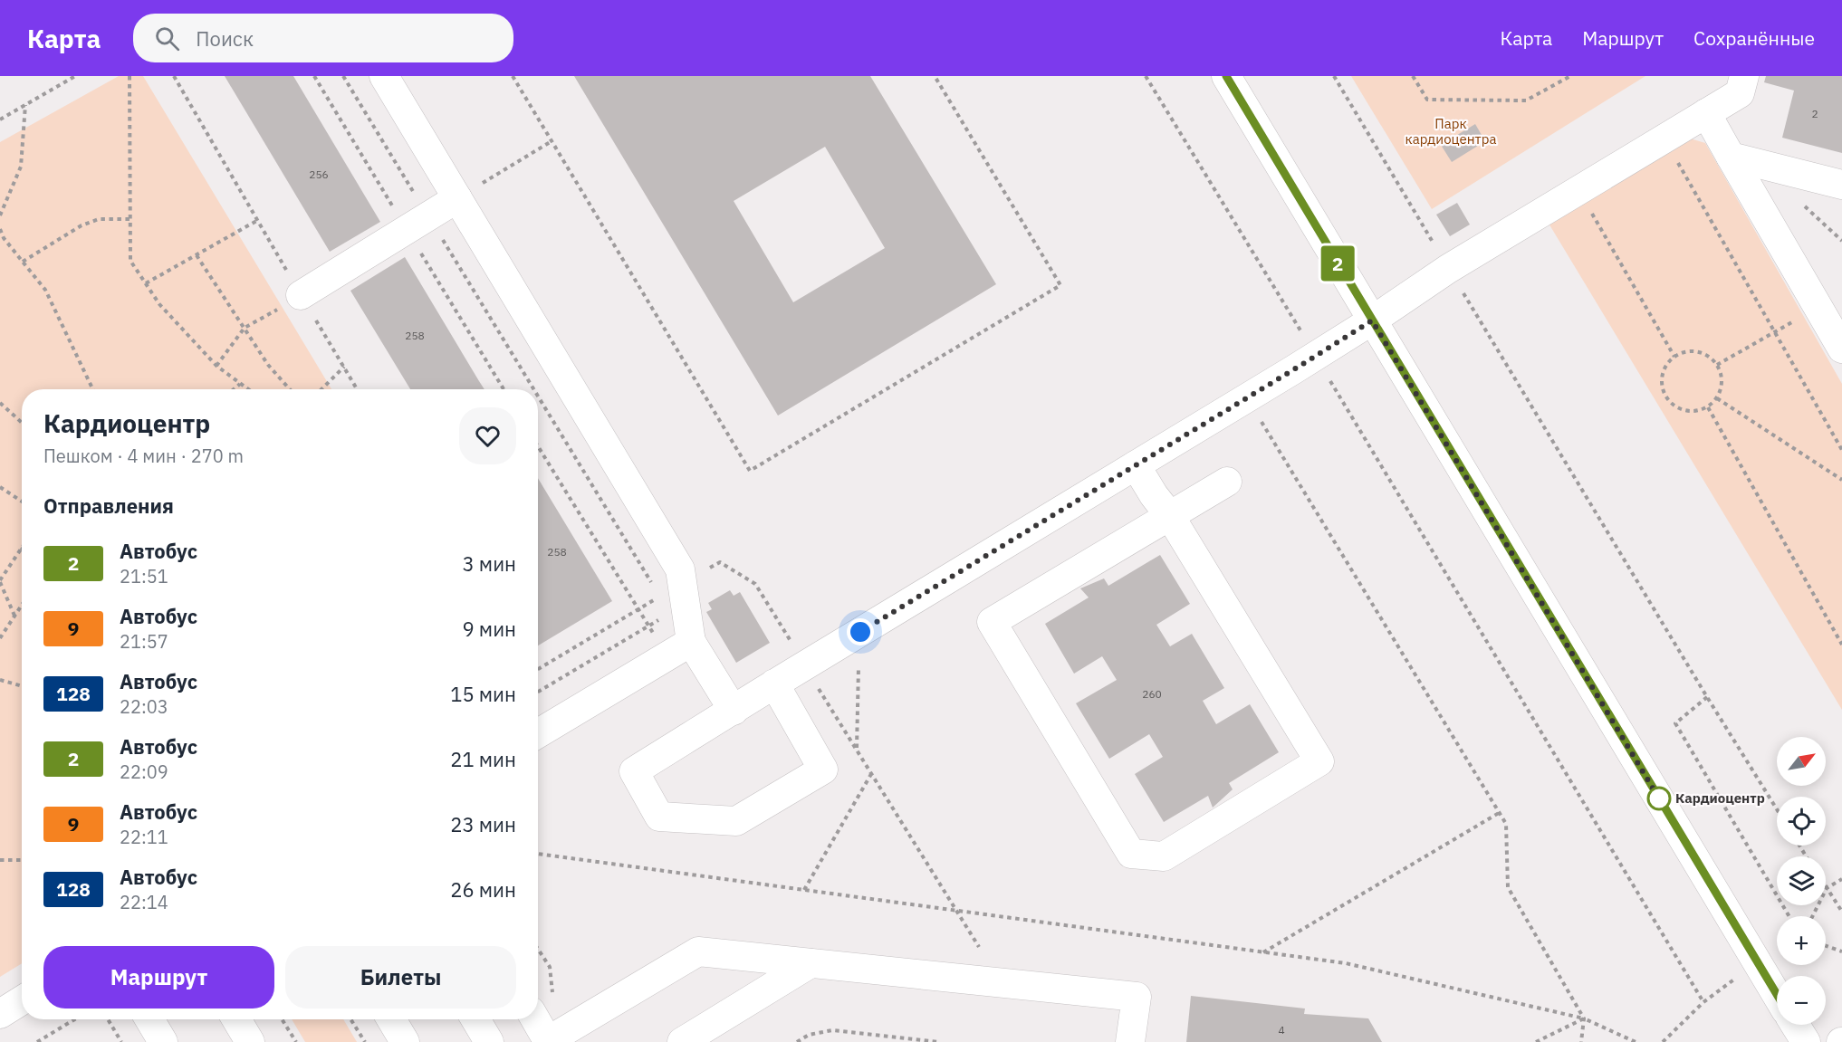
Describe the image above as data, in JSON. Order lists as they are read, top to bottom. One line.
{"parks":["Парк кардиоцентра"],"places":["Кардиоцентр"],"lines":["bus line 2"],"house_numbers":["2","256","258","258","260","4"],"north":"top right","page":{"header":"Карта","search":"Поиск","nav":["Карта","Маршрут","Сохранённые"],"on_map":"2","heading":[["Кардиоцентр","Пешком · 4 мин · 270 m"],"Отправления"],"list":[{"mark":"2","name":"Автобус","note":"21:51","value":"3 мин"},{"mark":"9","name":"Автобус","note":"21:57","value":"9 мин"},{"mark":"128","name":"Автобус","note":"22:03","value":"15 мин"},{"mark":"2","name":"Автобус","note":"22:09","value":"21 мин"},{"mark":"9","name":"Автобус","note":"22:11","value":"23 мин"},{"mark":"128","name":"Автобус","note":"22:14","value":"26 мин"}],"map_buttons":["+","−"],"buttons":["Маршрут","Билеты"]}}
